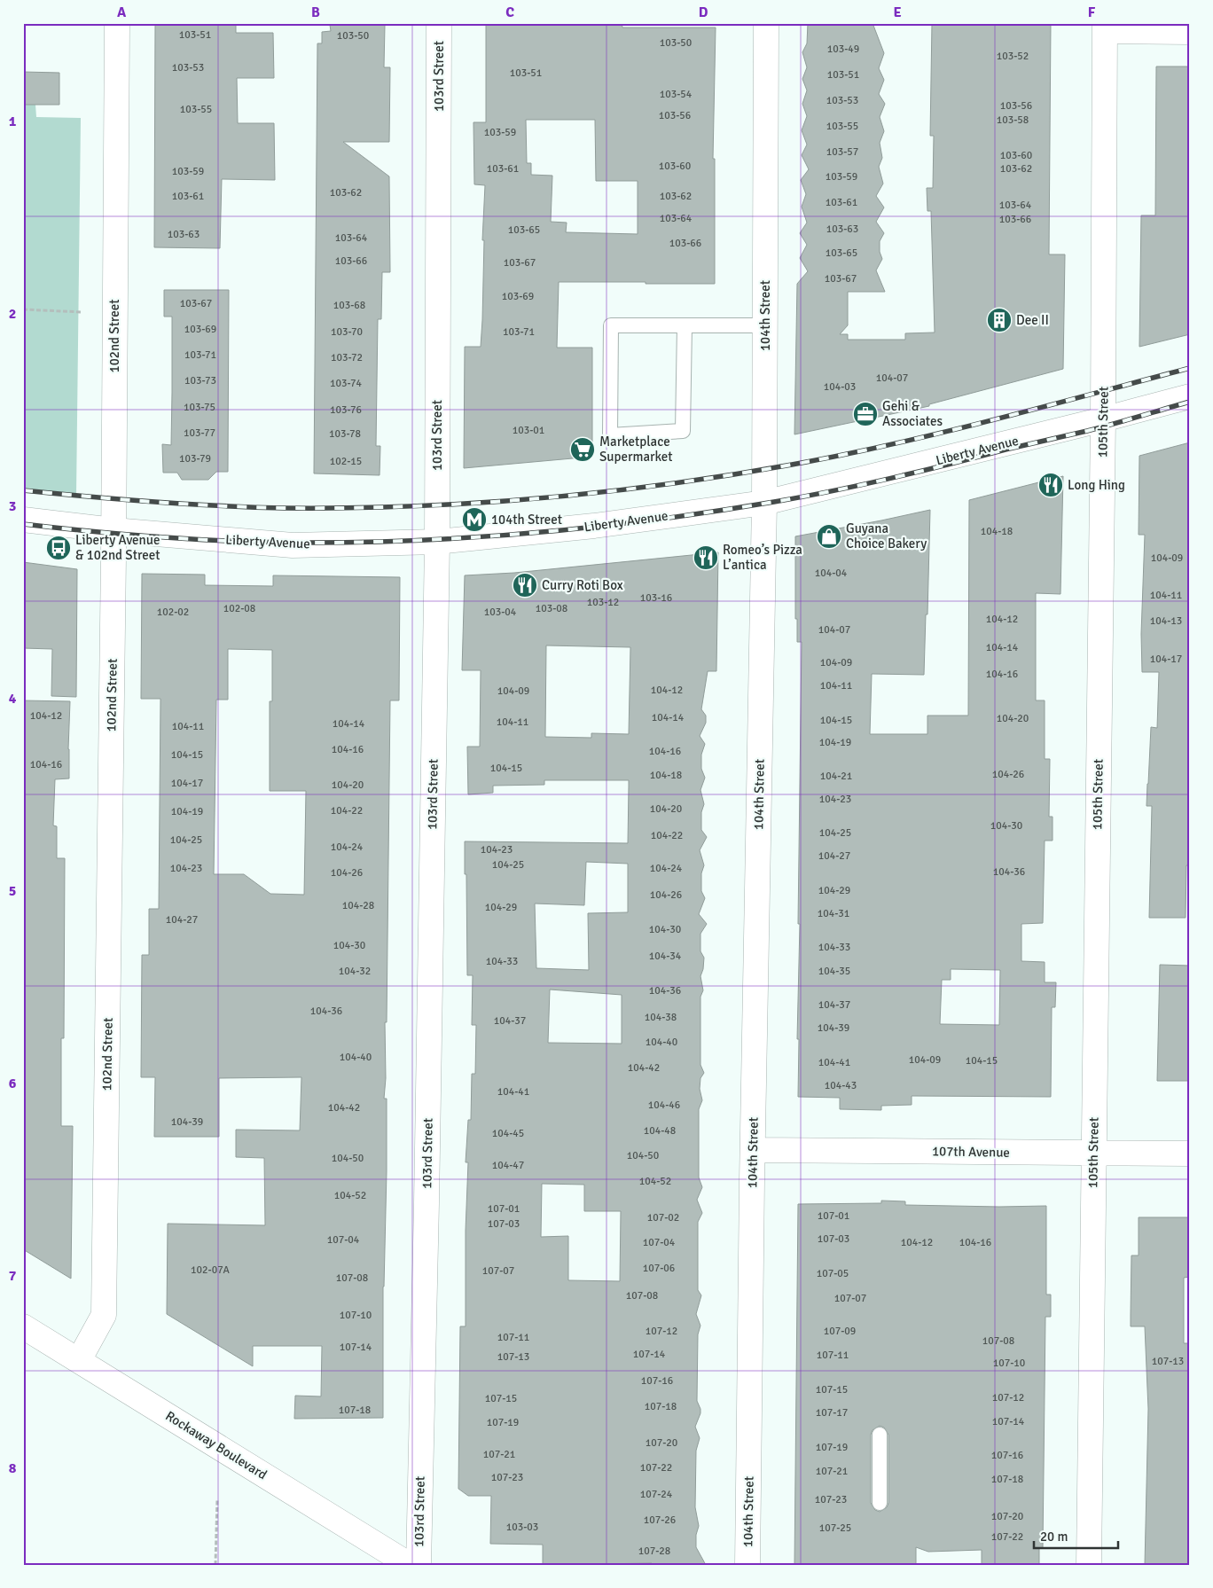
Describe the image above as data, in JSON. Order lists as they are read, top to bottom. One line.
{"streets":{"street":["103rd Street","104th Street","102nd Street","105th Street","Liberty Avenue","107th Avenue","Rockaway Boulevard"]},"crossings":[["103rd Street","Liberty Avenue"],["104th Street","Liberty Avenue"],["104th Street","107th Avenue"],["102nd Street","Liberty Avenue"],["102nd Street","Rockaway Boulevard"],["105th Street","Liberty Avenue"],["105th Street","107th Avenue"]],"places":{"building":["Dee II"],"office":["Gehi & Associates"],"supermarket":["Marketplace Supermarket"],"restaurant":["Long Hing","Romeo’s Pizza L’antica","Curry Roti Box"],"metro station":["104th Street"],"shop":["Guyana Choice Bakery"],"bus stop":["Liberty Avenue & 102nd Street"]},"house_numbers":["103-51","103-50","103-50","103-49","103-52","103-53","103-51","103-51","103-54","103-53","103-56","103-55","103-56","103-58","103-55","103-59","103-57","103-60","103-60","103-61","103-62","103-59","103-59","103-62","103-61","103-62","103-61","103-64","103-64","103-66","103-63","103-65","103-63","103-64","103-66","103-65","103-66","103-67","103-67","103-69","103-67","103-68","103-69","103-70","103-71","103-71","103-72","104-07","103-73","103-74","104-03","103-75","103-76","103-01","103-77","103-78","103-79","102-15","104-18","104-09","104-04","104-11","103-16","103-12","102-08","103-08","102-02","103-04","104-12","104-13","104-07","104-14","104-17","104-09","104-16","104-11","104-12","104-09","104-12","104-14","104-20","104-15","104-11","104-14","104-11","104-19","104-16","104-16","104-15","104-16","104-15","104-26","104-18","104-21","104-17","104-20","104-23","104-20","104-22","104-19","104-30","104-25","104-22","104-25","104-24","104-23","104-27","104-25","104-23","104-24","104-36","104-26","104-29","104-26","104-28","104-29","104-31","104-27","104-30","104-30","104-33","104-34","104-33","104-32","104-35","104-36","104-37","104-36","104-38","104-37","104-39","104-40","104-40","104-09","104-15","104-41","104-42","104-43","104-41","104-46","104-42","104-39","104-48","104-45","104-50","104-50","104-47","104-52","104-52","107-01","107-01","107-02","107-03","107-03","107-04","107-04","104-12","104-16","107-06","102-07A","107-07","107-05","107-08","107-08","107-07","107-10","107-12","107-09","107-11","107-08","107-14","107-14","107-11","107-13","107-13","107-10","107-16","107-15","107-12","107-15","107-18","107-18","107-17","107-14","107-19","107-20","107-19","107-21","107-16","107-22","107-21","107-23","107-18","107-24","107-23","107-20","107-26","103-03","107-25","107-22","107-28"],"scale_bar":"20 m","grid":{"columns":["A","B","C","D","E","F"],"rows":["1","2","3","4","5","6","7","8"]}}
